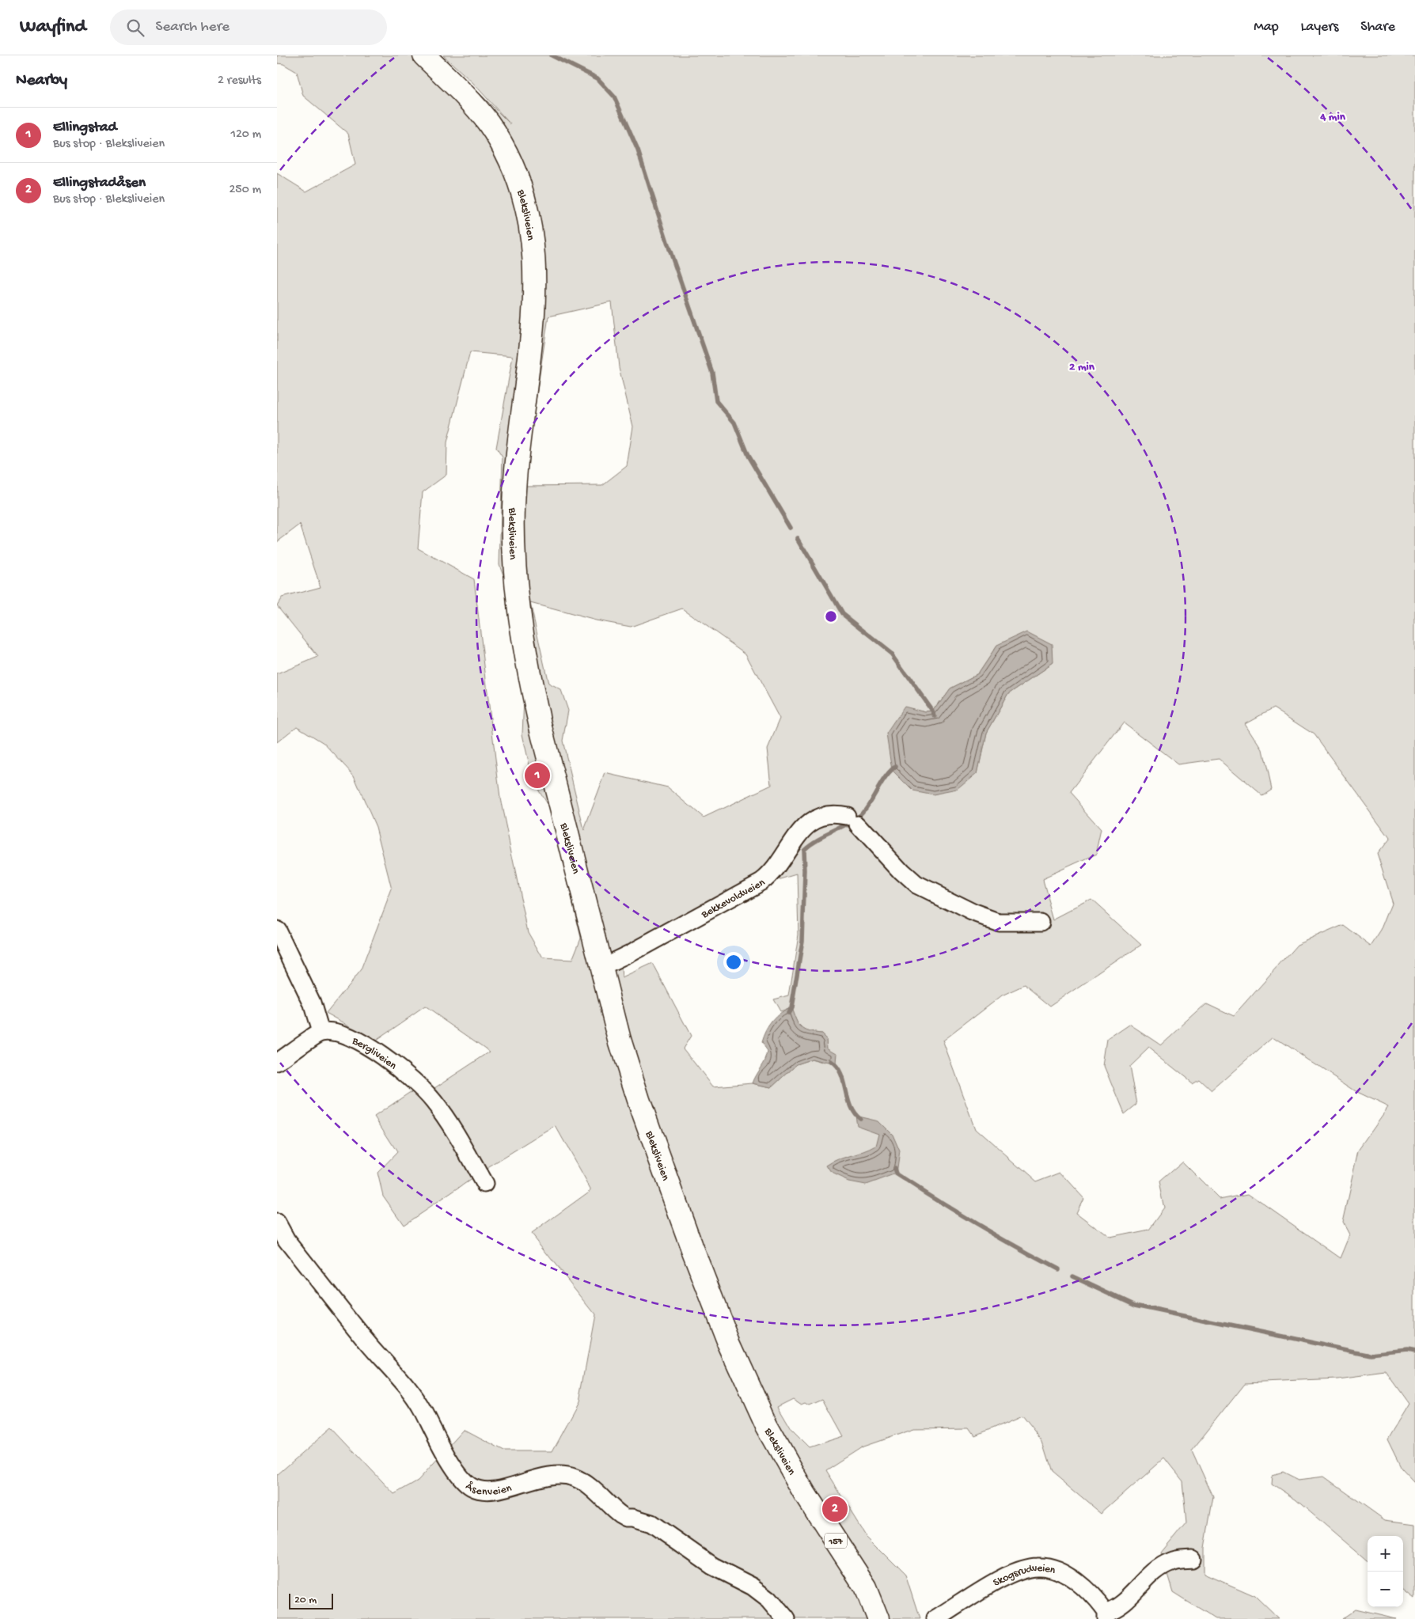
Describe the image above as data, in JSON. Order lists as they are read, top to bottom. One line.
{"streets":{"main road":["Bleksliveien","157"],"street":["Bekkevoldveien","Bergliveien","Åsenveien","Skogsrudveien"]},"crossings":[["Bleksliveien","Bekkevoldveien"]],"scale_bar":"20 m","page":{"header":"Wayfind","search":"Search here","nav":["Map","Layers","Share"],"heading":["Nearby","2 results"],"list":[{"mark":"1","name":"Ellingstad","note":"Bus stop · Bleksliveien","value":"120 m"},{"mark":"2","name":"Ellingstadåsen","note":"Bus stop · Bleksliveien","value":"250 m"}],"pins":["1","2"],"map_buttons":["+","−"],"scale":"20 m"},"rings":["4 min","2 min"]}
